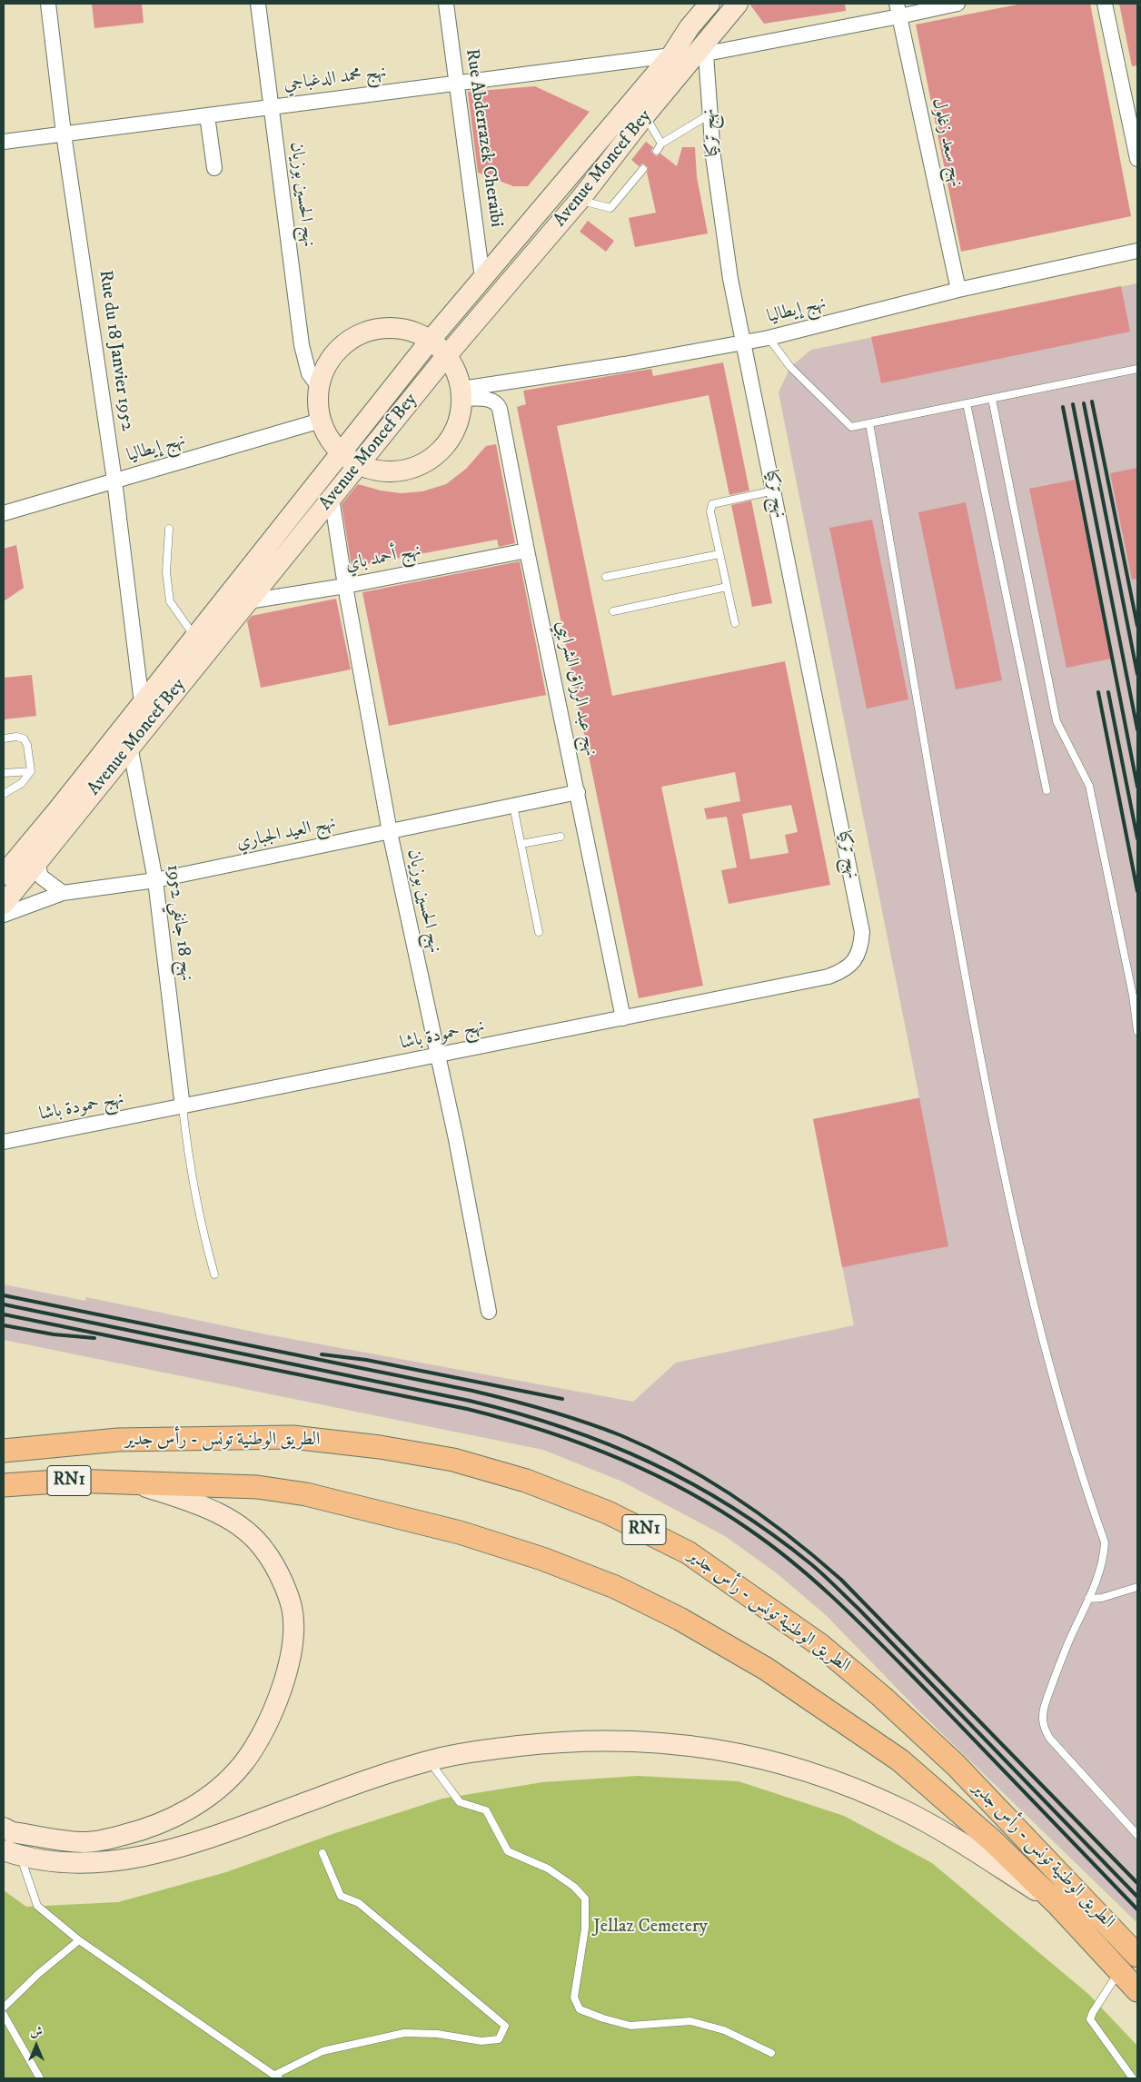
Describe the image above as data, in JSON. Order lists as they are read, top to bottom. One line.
{"streets":{"main road":["نهج تركيا","Avenue Moncef Bey","الطريق الوطنية تونس - رأس جدير","RN1"],"street":["نهج محمد الدغباجي","Rue Abderrazek Cheraïbi","نهج سعد زغلول","نهج الحسين بوزيان","نهج إيطاليا","Rue du 18 Janvier 1952","نهج أحمد باي","نهج عبد الرزاق الشرايبي","نهج العيد الجباري","نهج 18 جانفي 1952","نهج حمودة باشا"]},"crossings":[["نهج محمد الدغباجي","Rue Abderrazek Cheraïbi"],["نهج محمد الدغباجي","Avenue Moncef Bey"],["نهج محمد الدغباجي","نهج الحسين بوزيان"],["نهج محمد الدغباجي","Rue du 18 Janvier 1952"],["نهج تركيا","Avenue Moncef Bey"],["نهج تركيا","نهج إيطاليا"],["نهج تركيا","نهج حمودة باشا"],["Rue Abderrazek Cheraïbi","Avenue Moncef Bey"],["نهج سعد زغلول","نهج إيطاليا"],["Avenue Moncef Bey","نهج الحسين بوزيان"],["Avenue Moncef Bey","Rue du 18 Janvier 1952"],["Avenue Moncef Bey","نهج أحمد باي"],["Avenue Moncef Bey","نهج 18 جانفي 1952"],["نهج الحسين بوزيان","نهج أحمد باي"],["نهج الحسين بوزيان","نهج العيد الجباري"],["نهج الحسين بوزيان","نهج حمودة باشا"],["نهج إيطاليا","Rue du 18 Janvier 1952"],["نهج إيطاليا","نهج عبد الرزاق الشرايبي"],["نهج أحمد باي","نهج عبد الرزاق الشرايبي"],["نهج عبد الرزاق الشرايبي","نهج العيد الجباري"],["نهج عبد الرزاق الشرايبي","نهج حمودة باشا"],["نهج العيد الجباري","نهج 18 جانفي 1952"],["نهج 18 جانفي 1952","نهج حمودة باشا"]],"parks":["Jellaz Cemetery"],"north":"top"}
